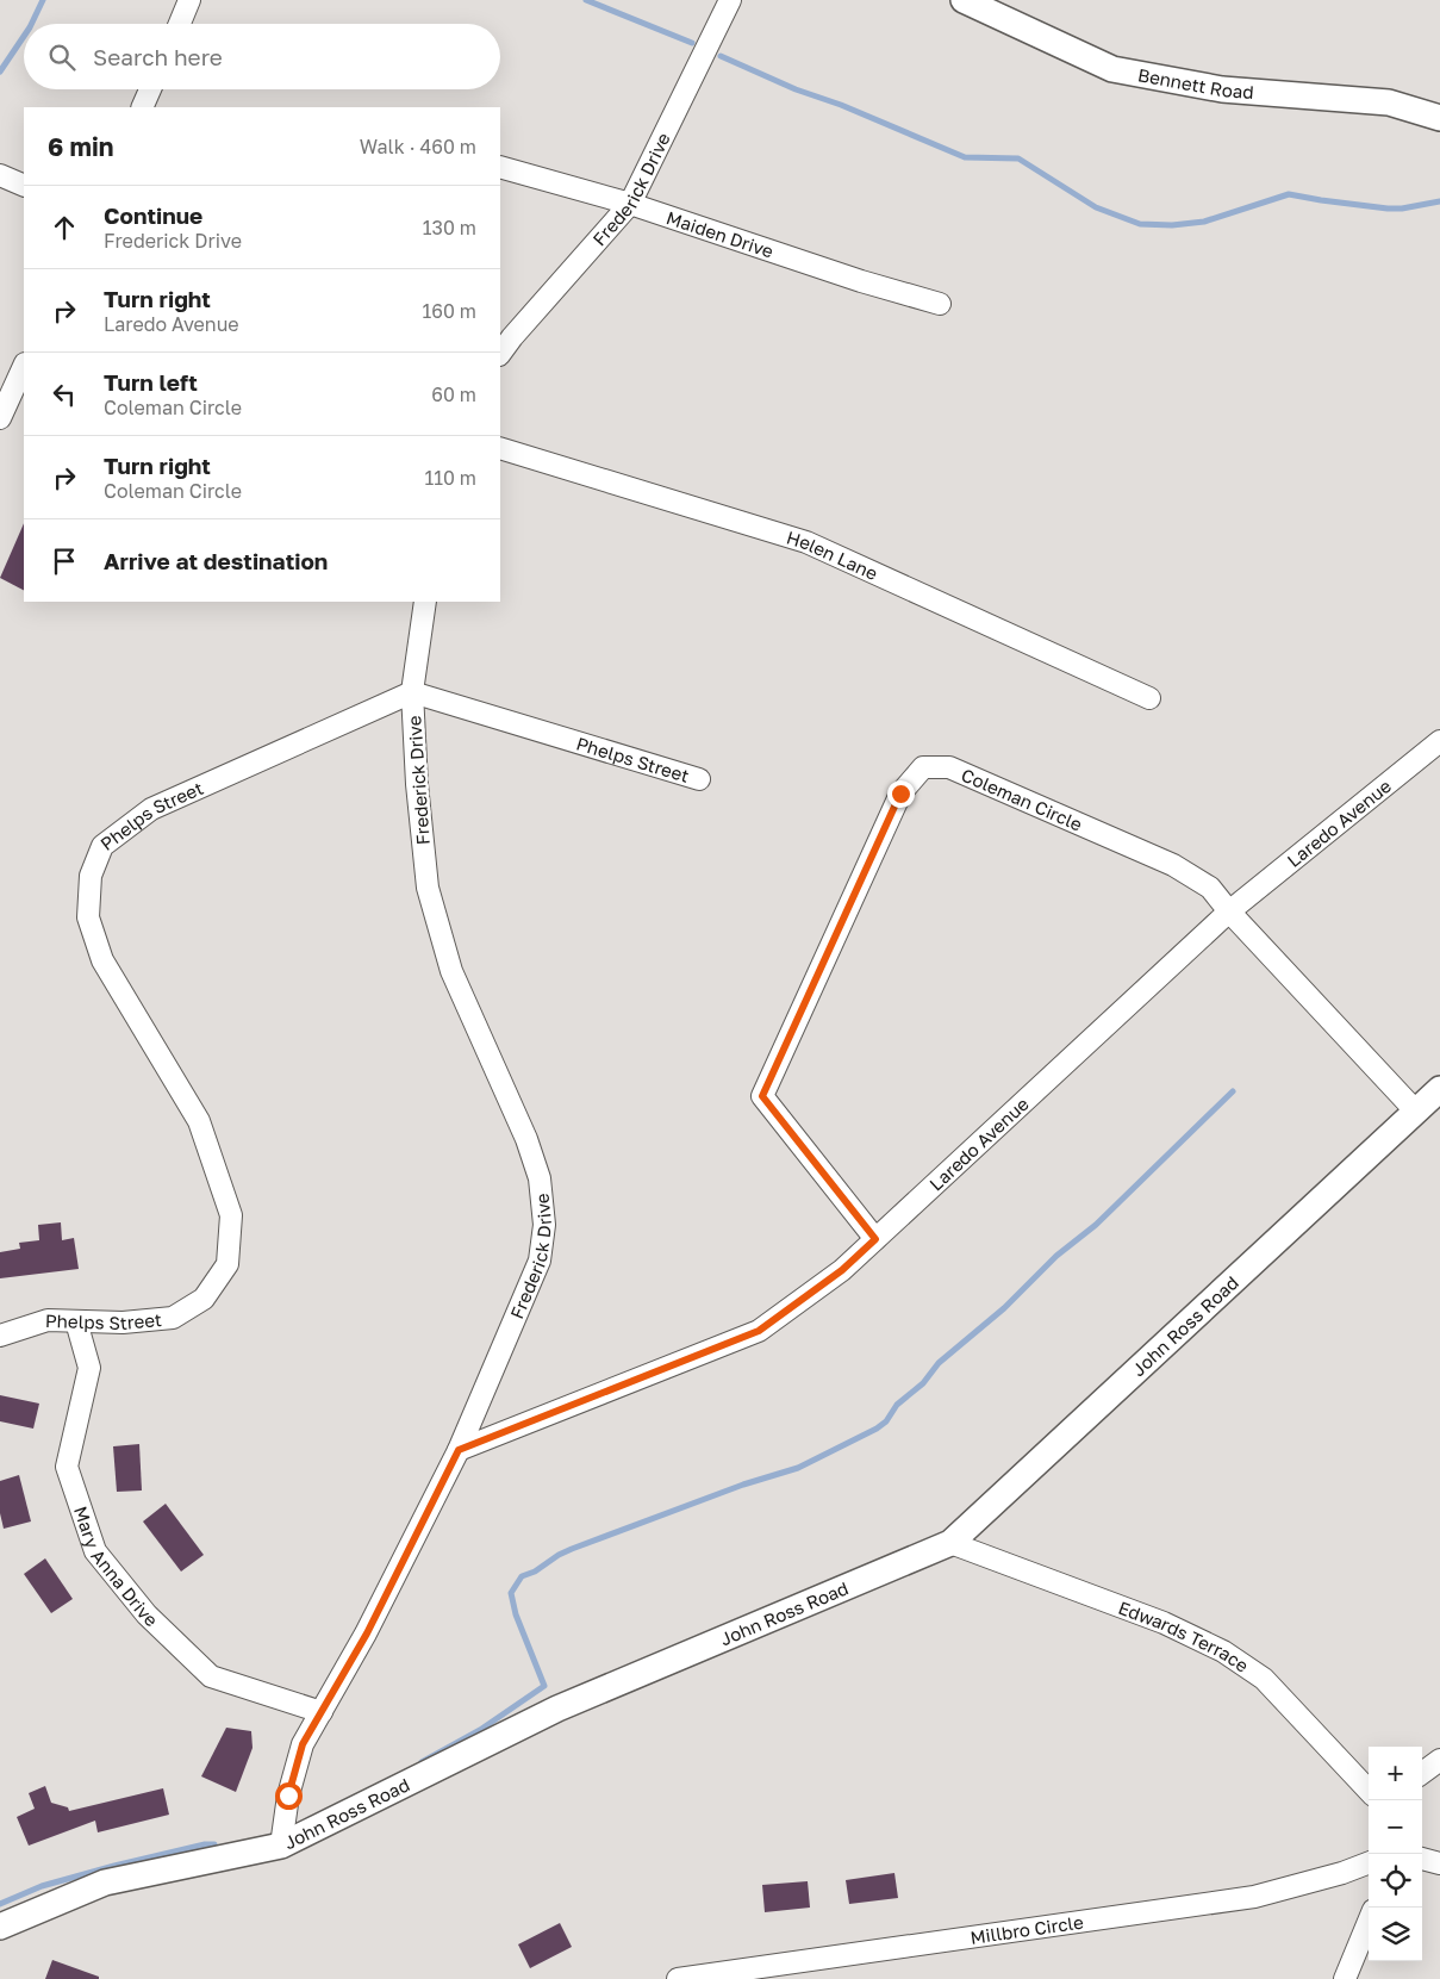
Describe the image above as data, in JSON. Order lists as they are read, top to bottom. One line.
{"streets":{"street":["Bennett Road","Frederick Drive","Maiden Drive","Helen Lane","Phelps Street","Coleman Circle","Laredo Avenue","John Ross Road","Mary Anna Drive","Edwards Terrace","Millbro Circle"]},"crossings":[["Frederick Drive","Maiden Drive"],["Frederick Drive","Phelps Street"],["Frederick Drive","Laredo Avenue"],["Frederick Drive","John Ross Road"],["Frederick Drive","Mary Anna Drive"],["Phelps Street","Mary Anna Drive"],["Coleman Circle","Laredo Avenue"],["Coleman Circle","John Ross Road"],["John Ross Road","Edwards Terrace"]],"page":{"search":"Search here","heading":["6 min","Walk · 460 m"],"list":[["Continue","Frederick Drive","130 m"],["Turn right","Laredo Avenue","160 m"],["Turn left","Coleman Circle","60 m"],["Turn right","Coleman Circle","110 m"],"Arrive at destination"],"map_buttons":["+","−"]}}
